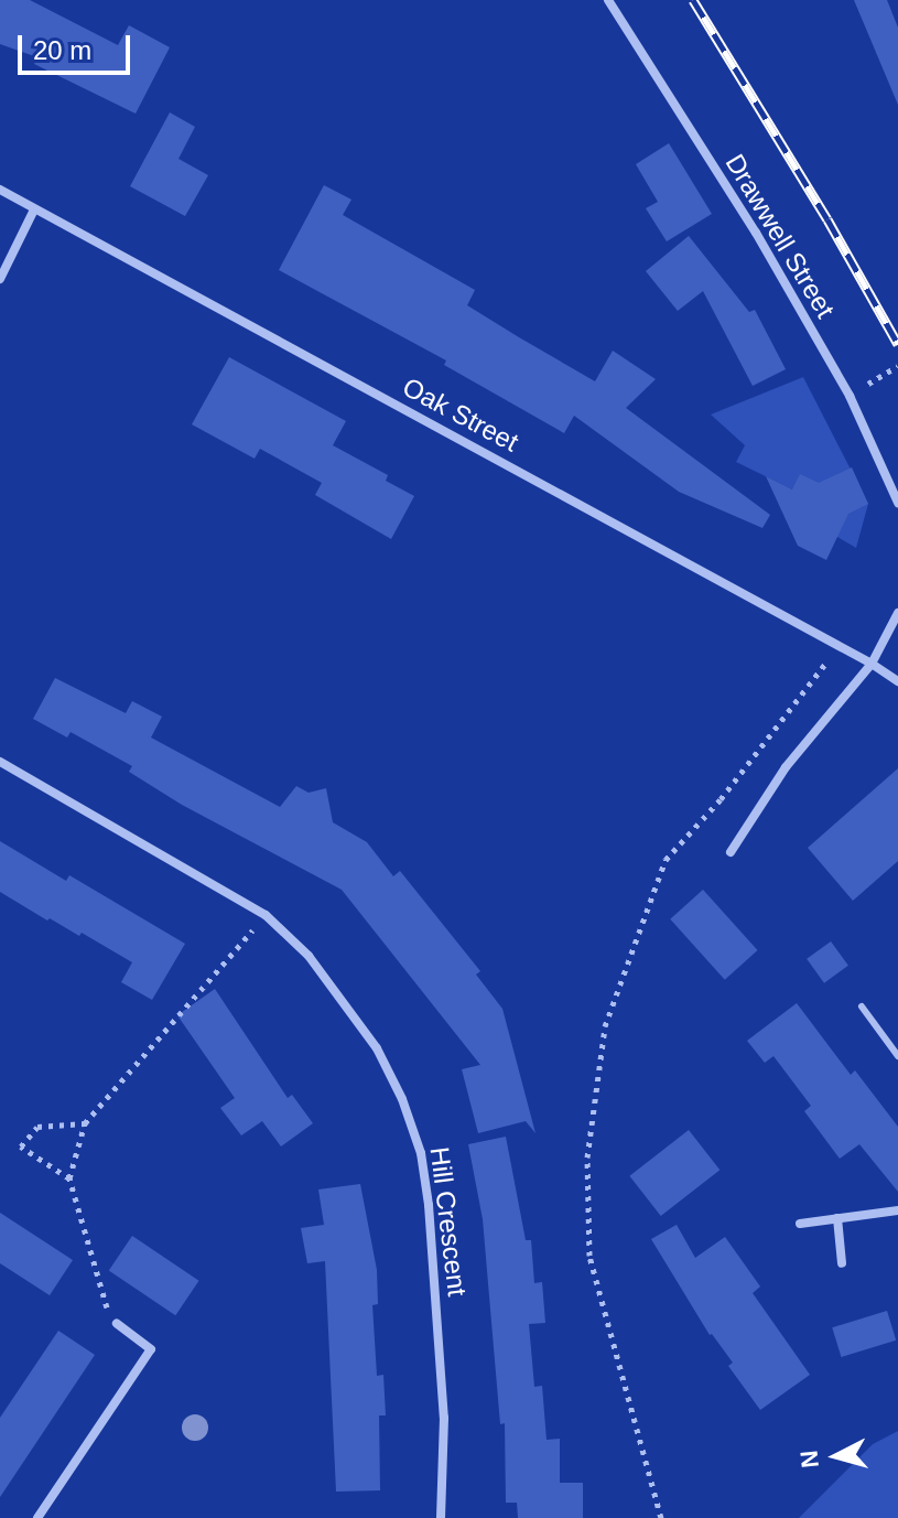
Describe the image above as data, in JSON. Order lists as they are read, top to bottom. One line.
{"streets":{"street":["Drawwell Street","Oak Street","Hill Crescent"]},"scale_bar":"20 m","north":"left"}
